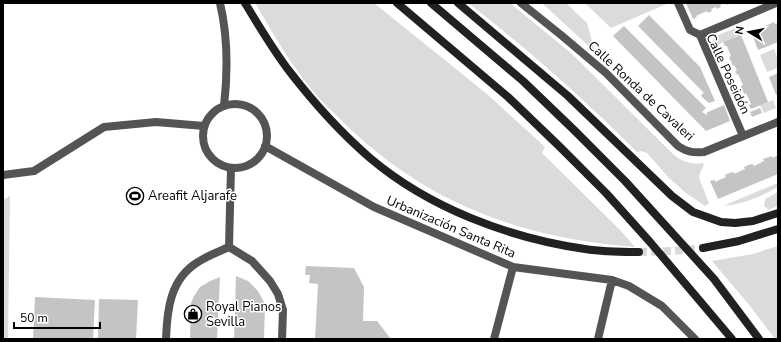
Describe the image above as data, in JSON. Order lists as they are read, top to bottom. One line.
{"streets":{"street":["Calle Poseidón","Calle Ronda de Cavaleri","Urbanización Santa Rita"]},"crossings":[["Calle Poseidón","Calle Ronda de Cavaleri"]],"places":{"sports":["Areafit Aljarafe"],"shop":["Royal Pianos Sevilla"]},"scale_bar":"50 m","north":"left"}
